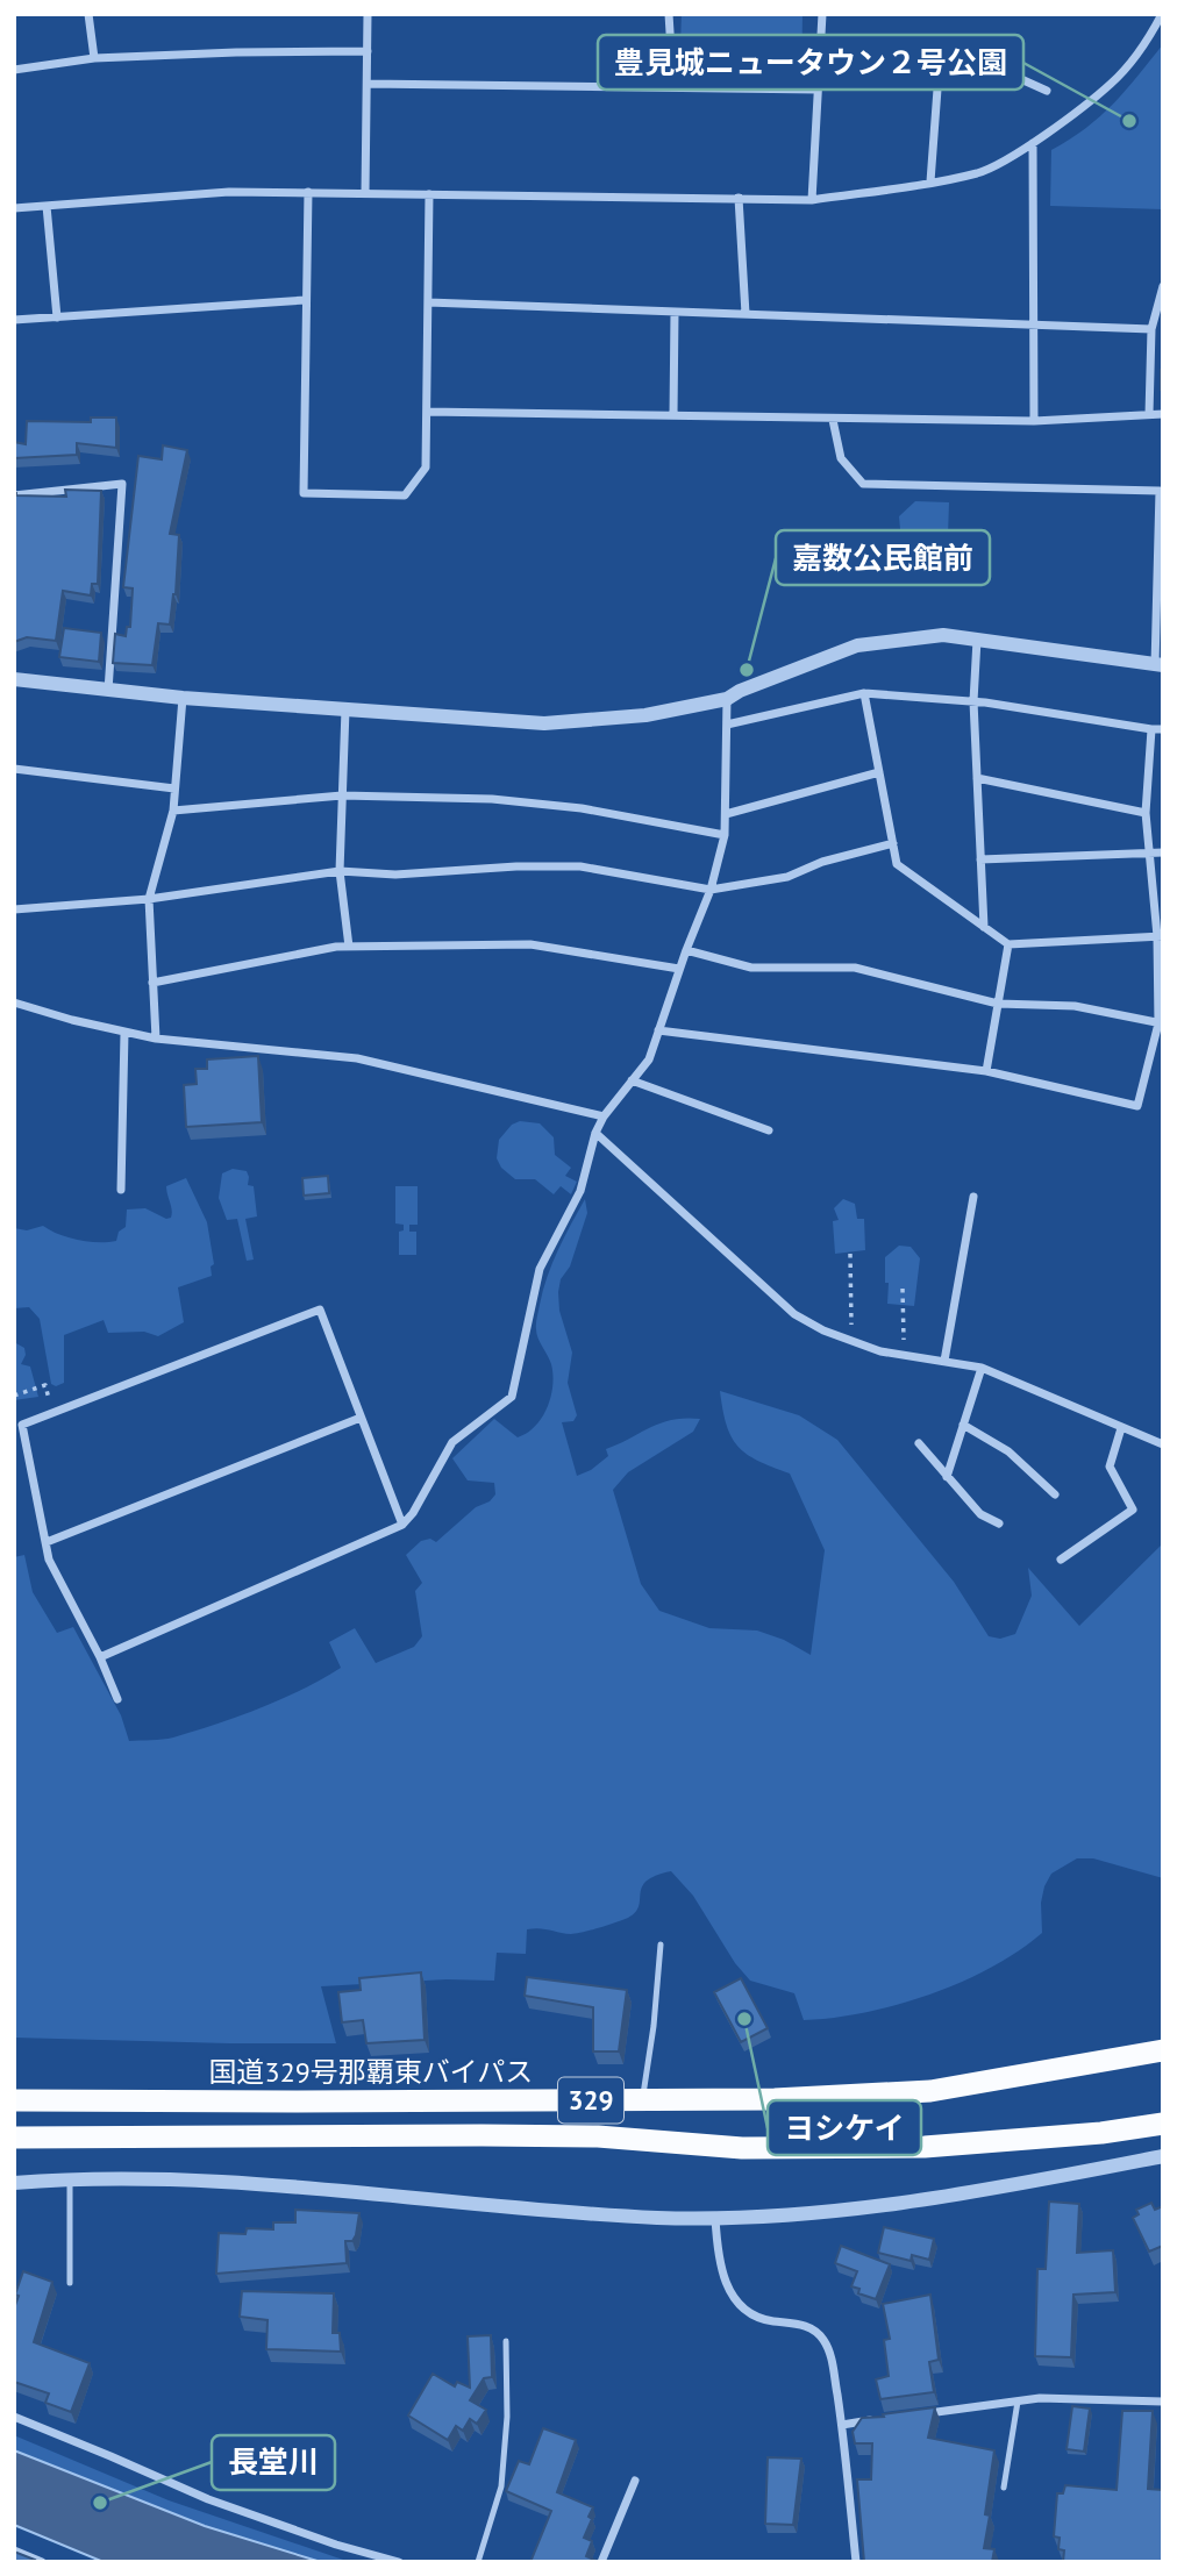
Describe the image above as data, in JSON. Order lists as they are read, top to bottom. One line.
{"streets":{"highway":["国道329号那覇東バイパス","329"]},"places":["豊見城ニュータウン２号公園","嘉数公民館前","ヨシケイ","長堂川"]}
